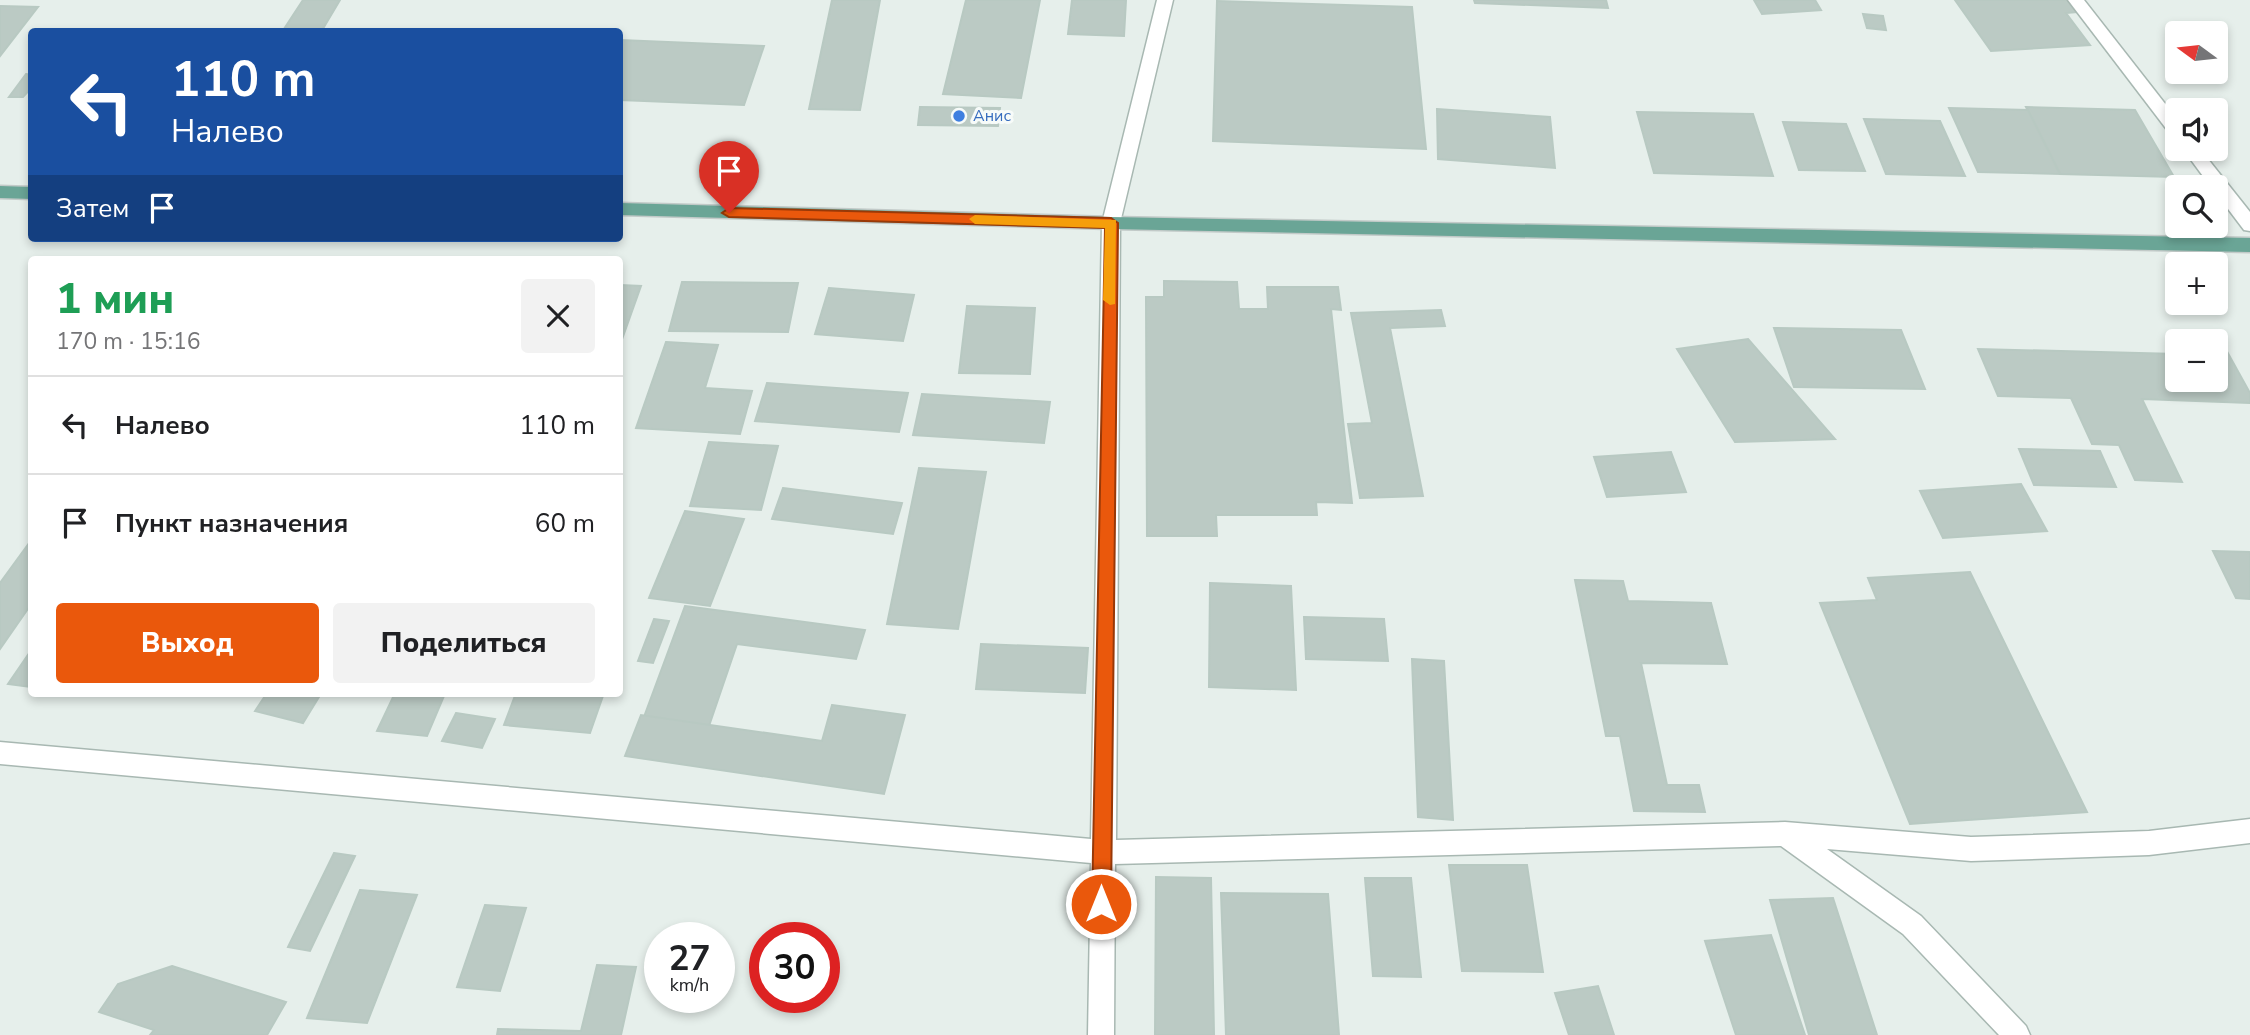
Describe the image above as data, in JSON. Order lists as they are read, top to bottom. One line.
{"places":["Анис"],"north":"left","page":{"map_buttons":["+","−"],"turn":["110 m","Налево"],"then":"Затем","heading":["1 мин","170 m · 15:16"],"list":[{"name":"Налево","value":"110 m"},{"name":"Пункт назначения","value":"60 m"}],"buttons":["Выход","Поделиться"],"speed":"27 km/h","limit":"30"}}
